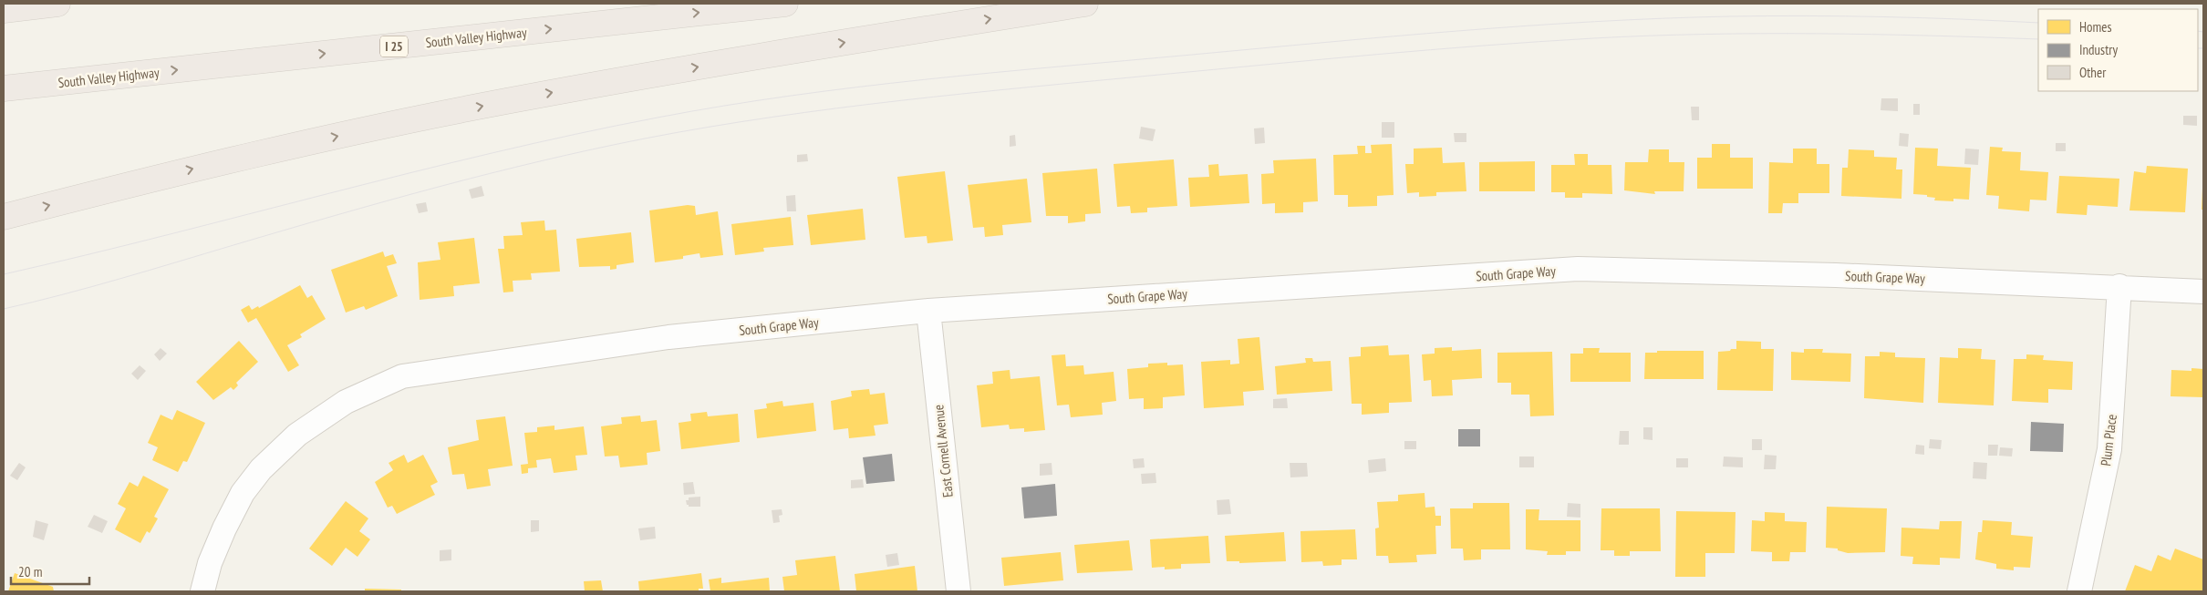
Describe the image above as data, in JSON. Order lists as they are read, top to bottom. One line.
{"streets":{"highway":["South Valley Highway","I 25"],"street":["South Grape Way","Plum Place","East Cornell Avenue"]},"crossings":[["South Grape Way","Plum Place"],["South Grape Way","East Cornell Avenue"]],"legend":["Homes","Industry","Other"],"scale_bar":"20 m"}
